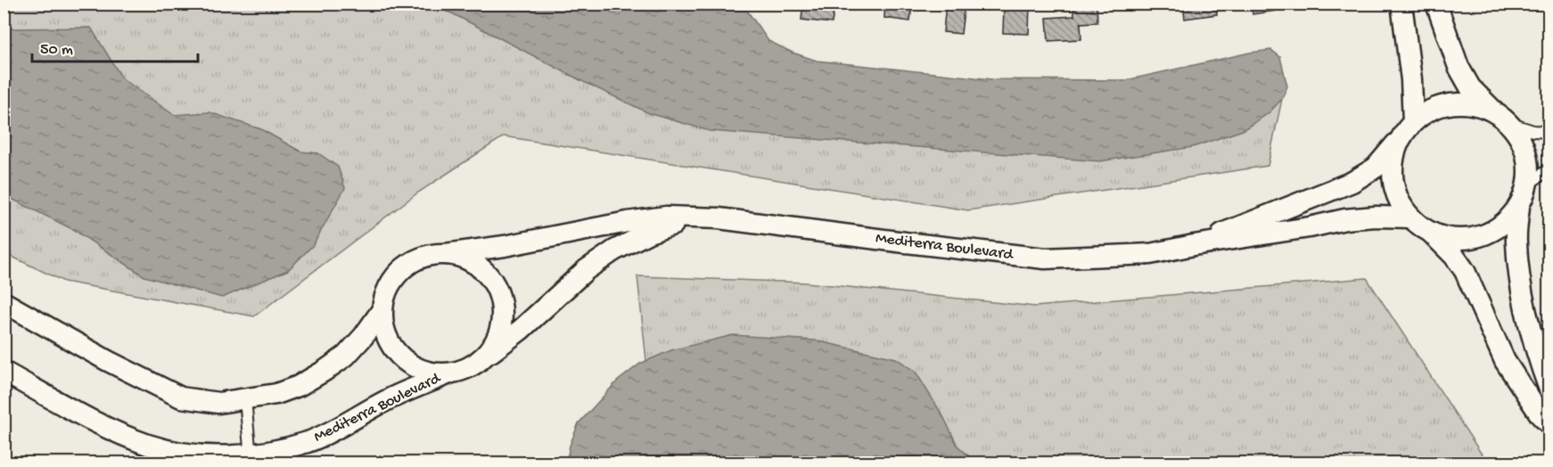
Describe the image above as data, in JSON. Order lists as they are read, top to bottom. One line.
{"streets":{"street":["Mediterra Boulevard"]},"scale_bar":"50 m"}
